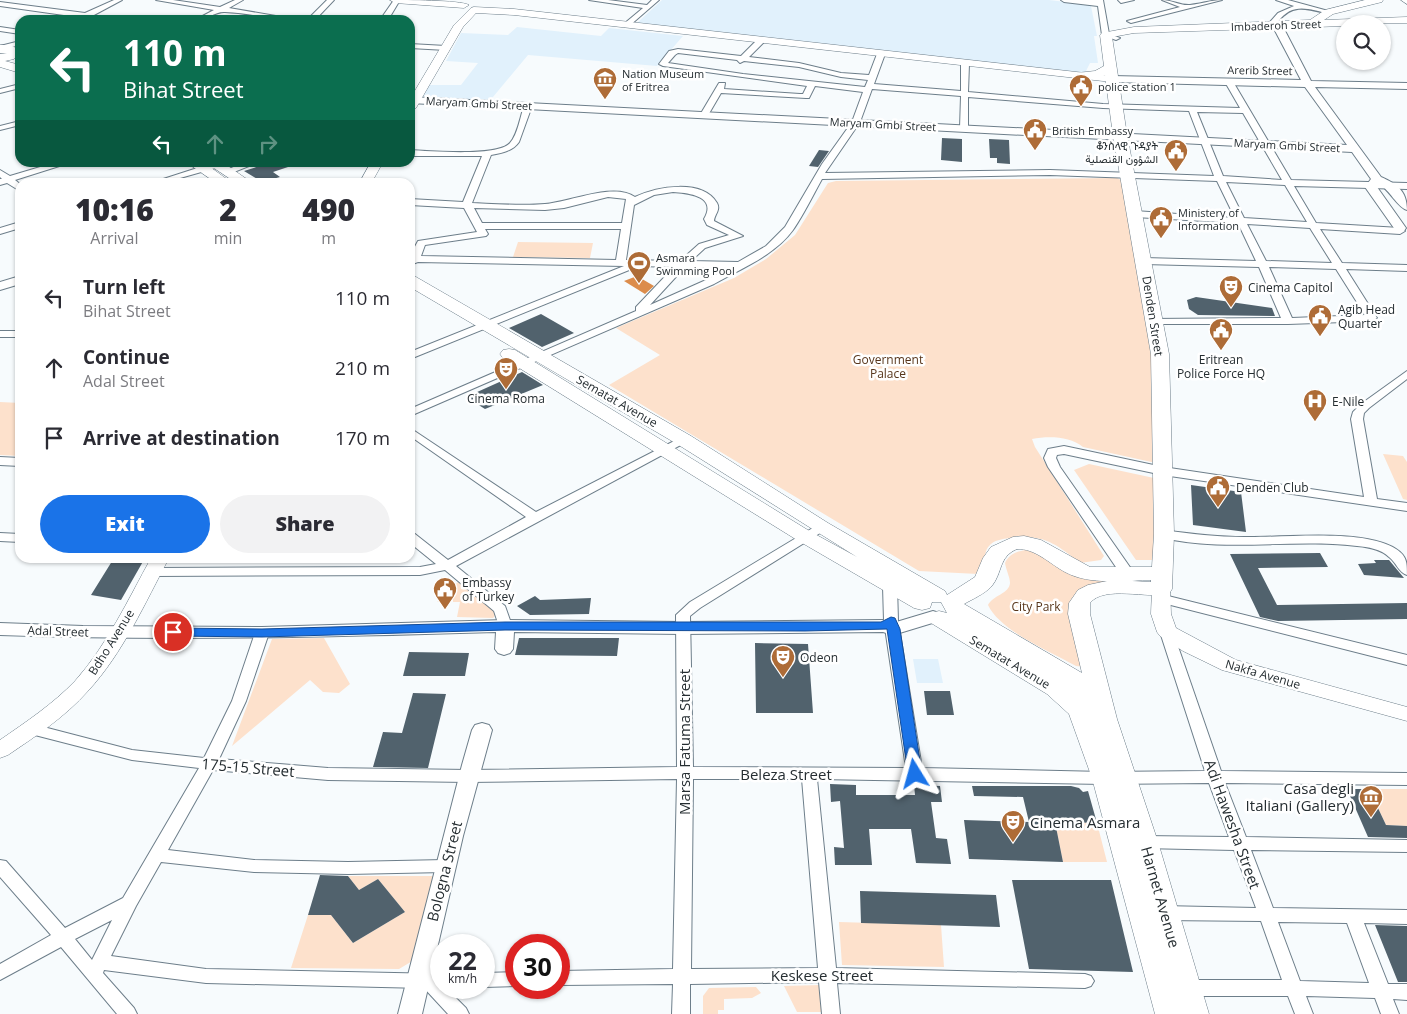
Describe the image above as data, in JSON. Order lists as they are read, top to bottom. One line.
{"streets":{"main road":["Imbaderoh Street","Denden Street","Sematat Avenue","Bdho Avenue","Nakfa Avenue","Harnet Avenue"],"street":["Arerib Street","Maryam Gmbi Street","Adal Street","Marsa Fatuma Street","175-15 Street","Beleza Street","Adi Hawesha Street","Bologna Street","Keskese Street"]},"crossings":[["Imbaderoh Street","Denden Street"],["Arerib Street","Denden Street"],["Maryam Gmbi Street","Denden Street"],["Sematat Avenue","Adal Street"],["Sematat Avenue","Marsa Fatuma Street"],["Sematat Avenue","Harnet Avenue"],["Adal Street","Bdho Avenue"],["Adal Street","Marsa Fatuma Street"],["Bdho Avenue","175-15 Street"],["Nakfa Avenue","Adi Hawesha Street"],["Marsa Fatuma Street","Beleza Street"],["Marsa Fatuma Street","Keskese Street"],["175-15 Street","Beleza Street"],["175-15 Street","Bologna Street"],["Beleza Street","Bologna Street"],["Beleza Street","Harnet Avenue"]],"parks":["Government Palace","City Park"],"places":{"museum":["Nation Museum of Eritrea","Casa degli Italiani (Gallery)"],"public building":["police station 1","British Embassy","ቆንስላዊ ጉዳያት الشؤون القنصلية","Ministery of Information","Agib Head Quarter","Eritrean Police Force HQ","Denden Club","Embassy of Turkey"],"sports":["Asmara Swimming Pool"],"theatre":["Cinema Capitol","Cinema Roma","Odeon","Cinema Asmara"],"hospital":["E-Nile"]},"page":{"turn":["110 m","Bihat Street"],"eta":["10:16","Arrival","2","min","490","m"],"list":[{"name":"Turn left","note":"Bihat Street","value":"110 m"},{"name":"Continue","note":"Adal Street","value":"210 m"},{"name":"Arrive at destination","value":"170 m"}],"buttons":["Exit","Share"],"speed":"22 km/h","limit":"30"}}
